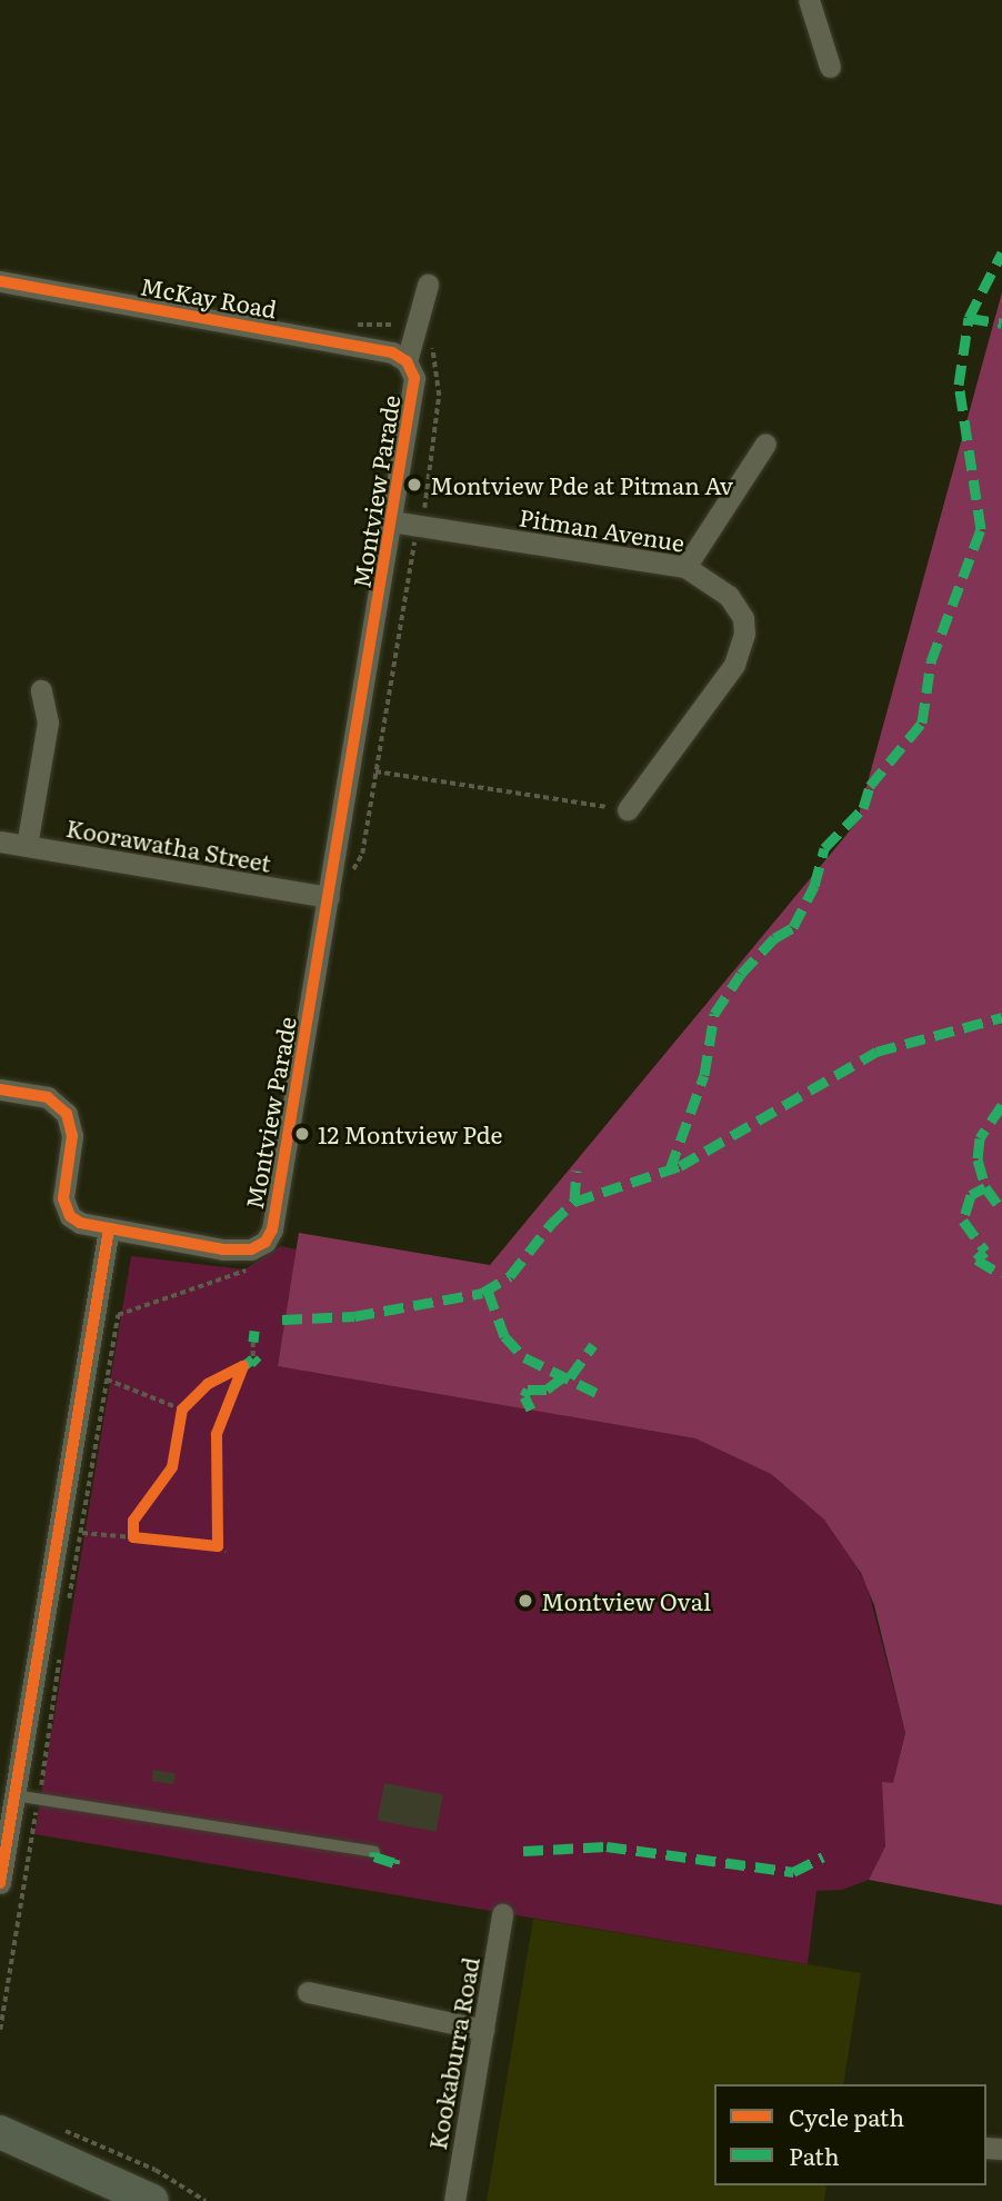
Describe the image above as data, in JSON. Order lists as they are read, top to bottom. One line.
{"streets":{"street":["McKay Road","Montview Parade","Pitman Avenue","Koorawatha Street","Kookaburra Road"]},"crossings":[["McKay Road","Montview Parade"],["Montview Parade","Pitman Avenue"],["Montview Parade","Koorawatha Street"]],"places":["Montview Pde at Pitman Av","12 Montview Pde","Montview Oval"],"legend":["Cycle path","Path"]}
